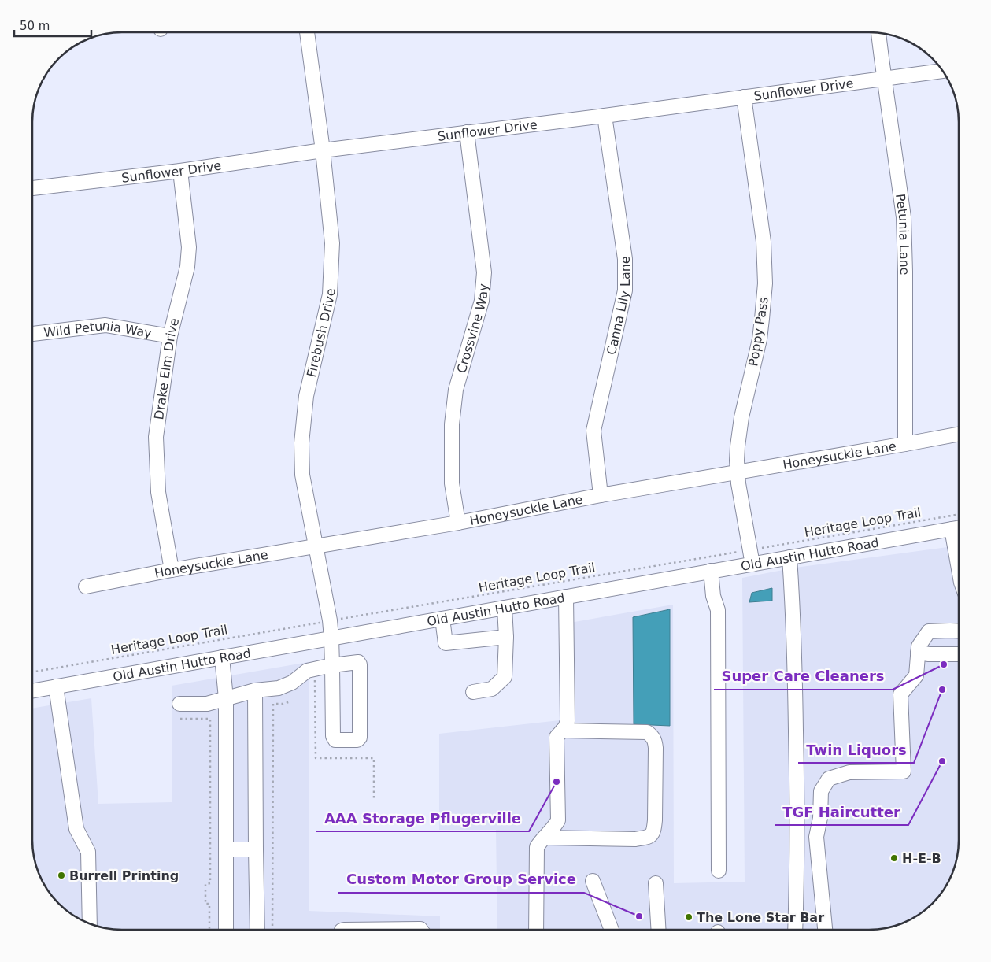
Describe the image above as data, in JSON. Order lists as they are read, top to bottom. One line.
{"streets":{"street":["Sunflower Drive","Petunia Lane","Canna Lily Lane","Crossvine Way","Poppy Pass","Firebush Drive","Wild Petunia Way","Drake Elm Drive","Honeysuckle Lane","Old Austin Hutto Road"],"path":["Heritage Loop Trail"]},"crossings":[["Sunflower Drive","Petunia Lane"],["Sunflower Drive","Canna Lily Lane"],["Sunflower Drive","Crossvine Way"],["Sunflower Drive","Poppy Pass"],["Sunflower Drive","Firebush Drive"],["Sunflower Drive","Drake Elm Drive"],["Petunia Lane","Honeysuckle Lane"],["Canna Lily Lane","Honeysuckle Lane"],["Crossvine Way","Honeysuckle Lane"],["Poppy Pass","Honeysuckle Lane"],["Poppy Pass","Old Austin Hutto Road"],["Firebush Drive","Honeysuckle Lane"],["Firebush Drive","Old Austin Hutto Road"],["Wild Petunia Way","Drake Elm Drive"],["Drake Elm Drive","Honeysuckle Lane"]],"places":["Super Care Cleaners","Twin Liquors","TGF Haircutter","AAA Storage Pflugerville","H-E-B","Burrell Printing","Custom Motor Group Service","The Lone Star Bar"],"scale_bar":"50 m"}
